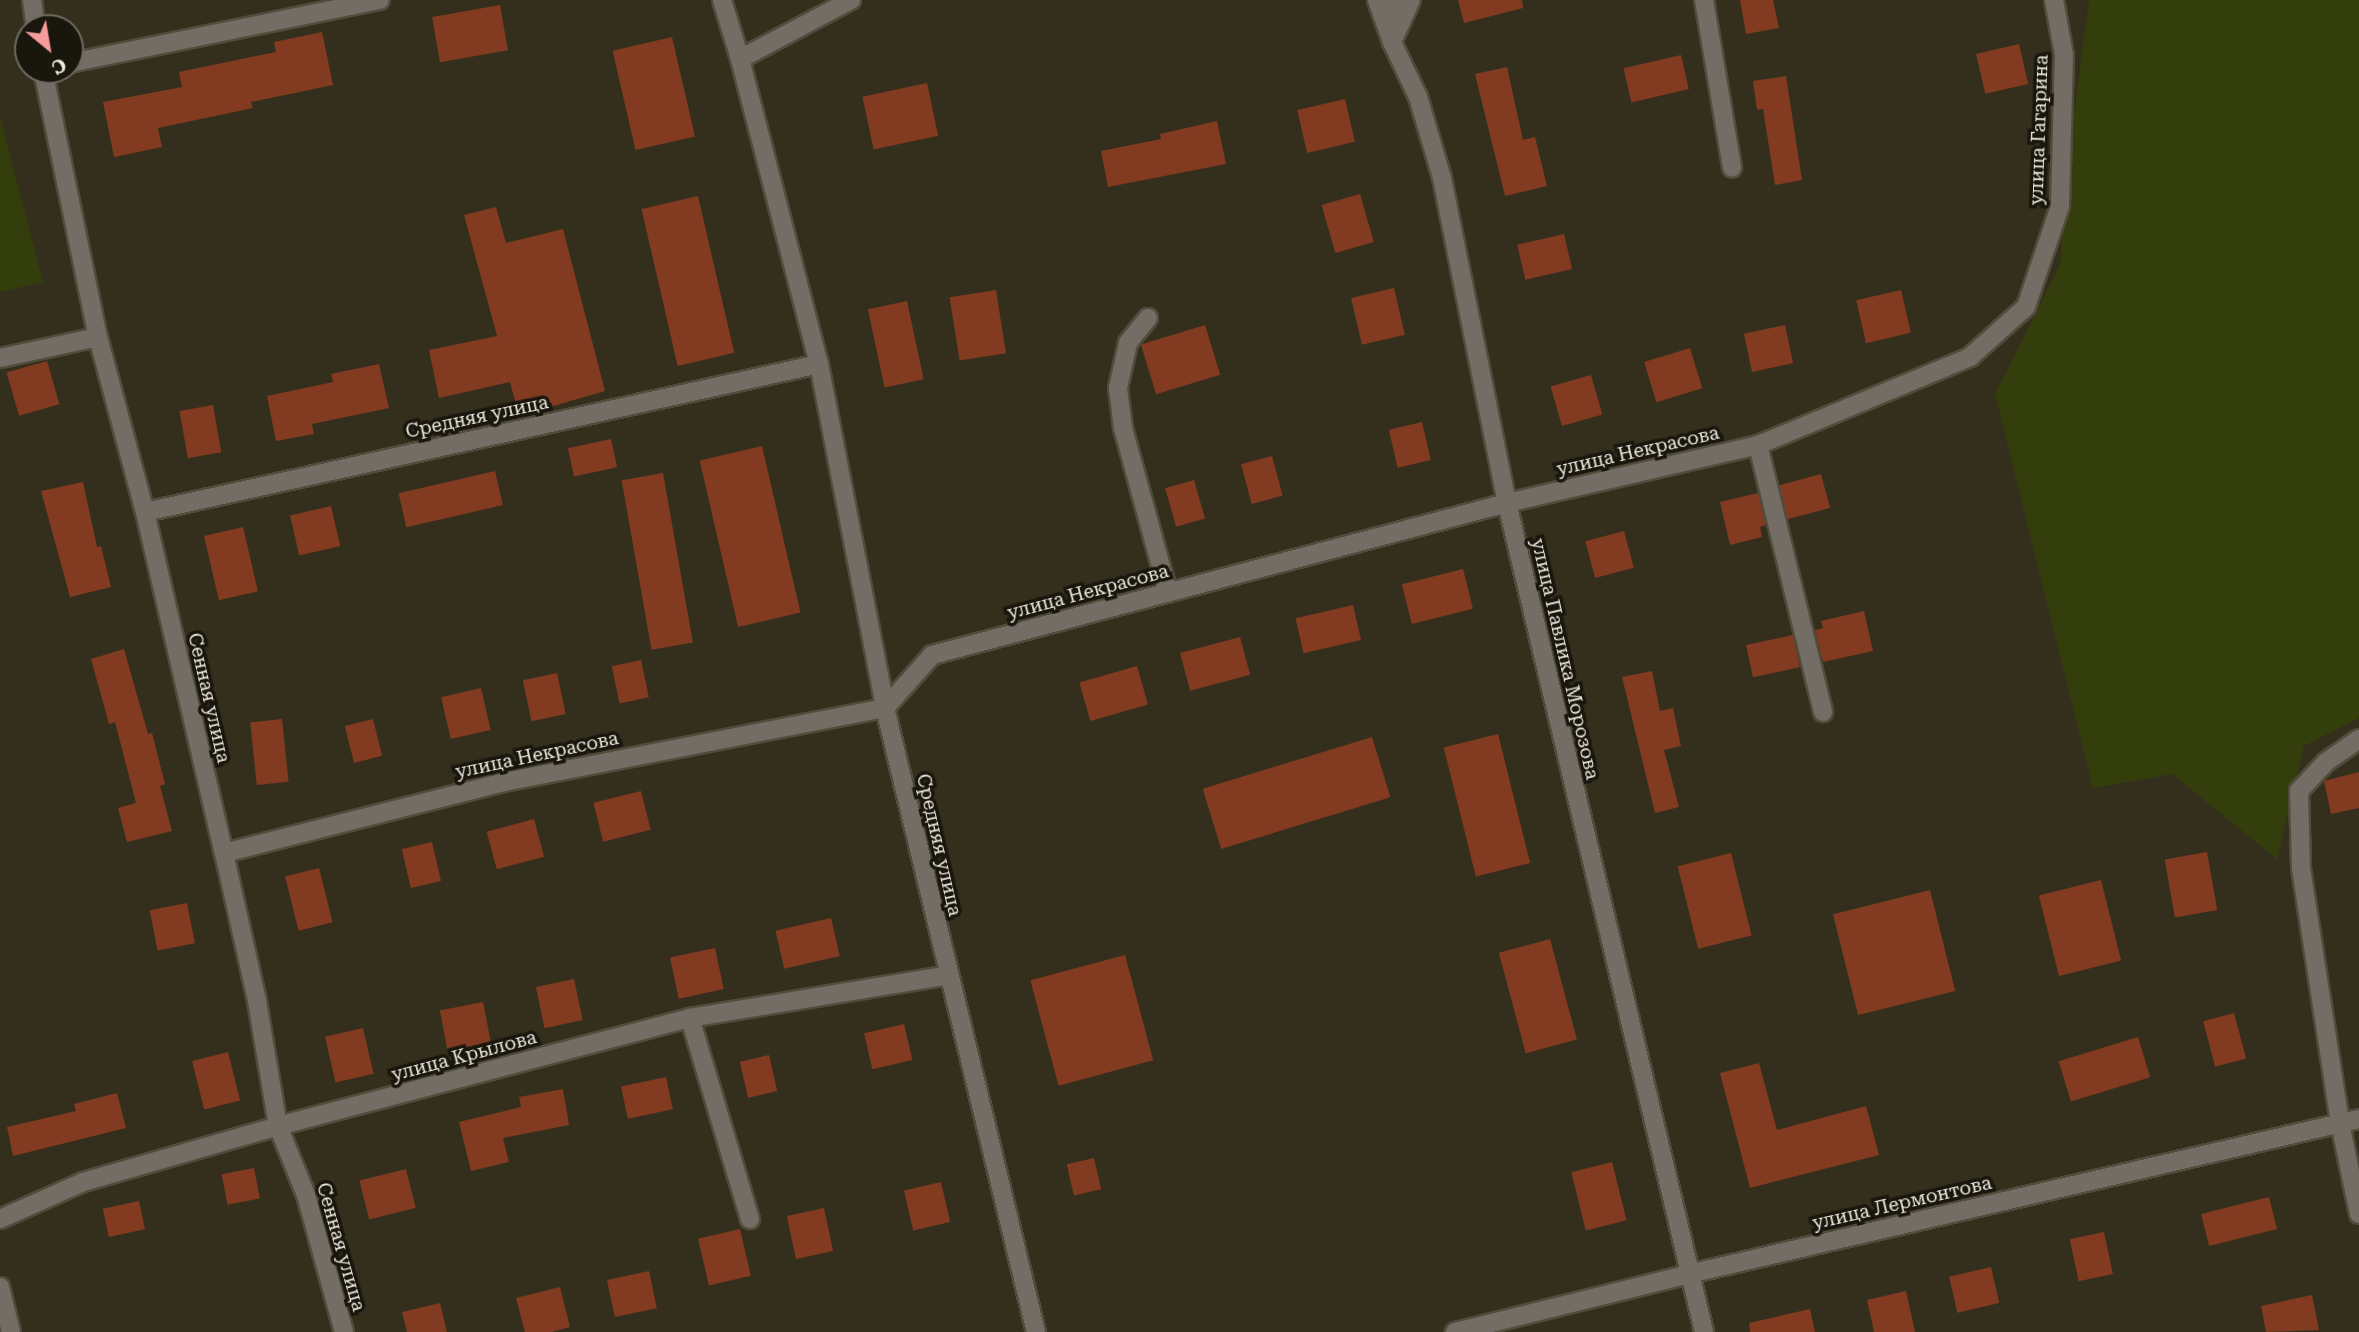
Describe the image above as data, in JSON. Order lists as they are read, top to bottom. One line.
{"streets":{"street":["улица Гагарина","Средняя улица","улица Некрасова","улица Павлика Морозова","Сенная улица","улица Крылова","улица Лермонтова"]},"crossings":[["улица Гагарина","улица Некрасова"],["Средняя улица","улица Некрасова"],["Средняя улица","Сенная улица"],["Средняя улица","улица Крылова"],["улица Некрасова","улица Павлика Морозова"],["улица Некрасова","Сенная улица"],["улица Павлика Морозова","улица Лермонтова"],["Сенная улица","улица Крылова"]],"north":"bottom right"}
